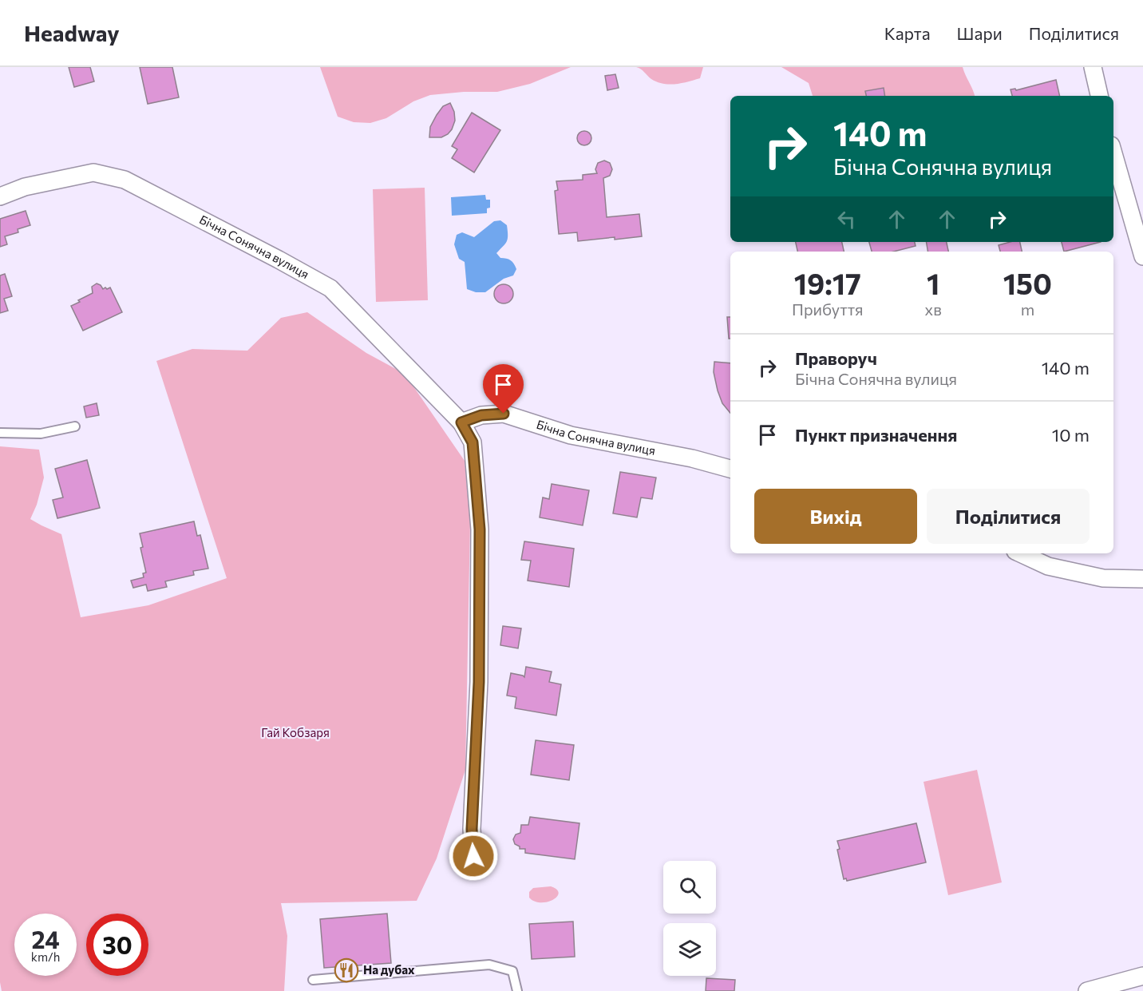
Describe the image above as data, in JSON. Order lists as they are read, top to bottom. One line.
{"streets":{"street":["Бічна Сонячна вулиця"]},"parks":["Гай Кобзаря"],"places":{"restaurant":["На дубах"]},"page":{"header":"Headway","nav":["Карта","Шари","Поділитися"],"turn":["140 m","Бічна Сонячна вулиця"],"eta":["19:17","Прибуття","1","хв","150","m"],"list":[{"name":"Праворуч","note":"Бічна Сонячна вулиця","value":"140 m"},{"name":"Пункт призначення","value":"10 m"}],"buttons":["Вихід","Поділитися"],"speed":"24 km/h","limit":"30"}}
